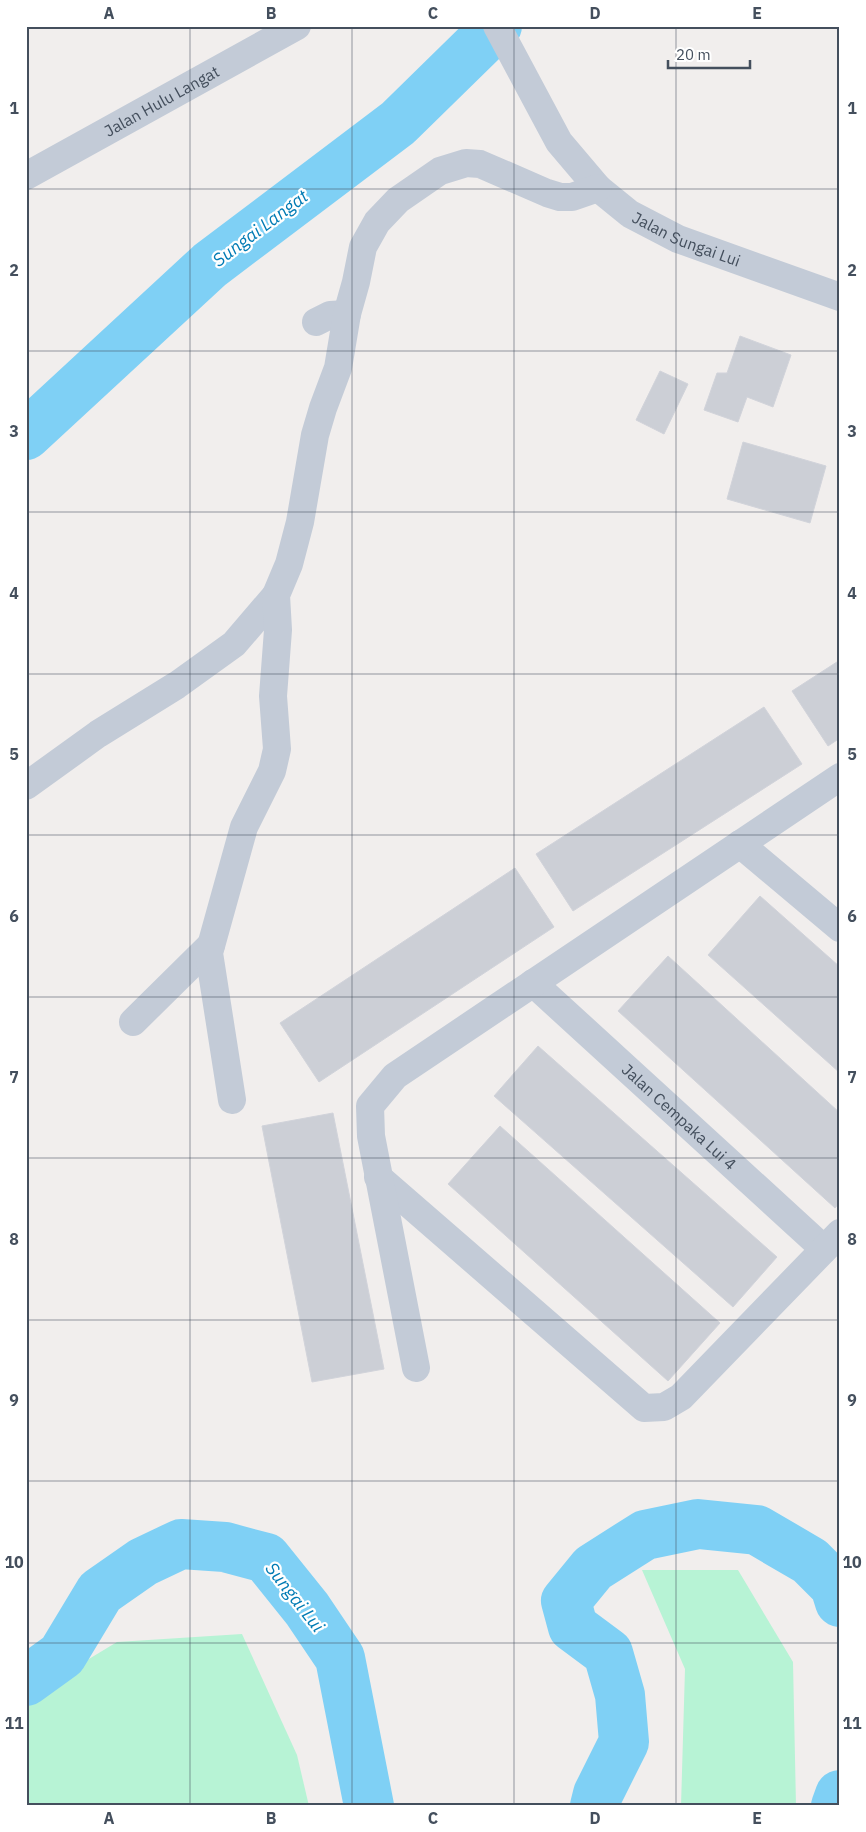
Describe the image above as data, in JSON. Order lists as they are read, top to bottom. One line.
{"streets":{"street":["Jalan Hulu Langat","Jalan Sungai Lui","Jalan Cempaka Lui 4"]},"water":["Sungai Langat","Sungai Lui"],"scale_bar":"20 m","grid":{"columns":["A","B","C","D","E"],"rows":["1","2","3","4","5","6","7","8","9","10","11"]}}
